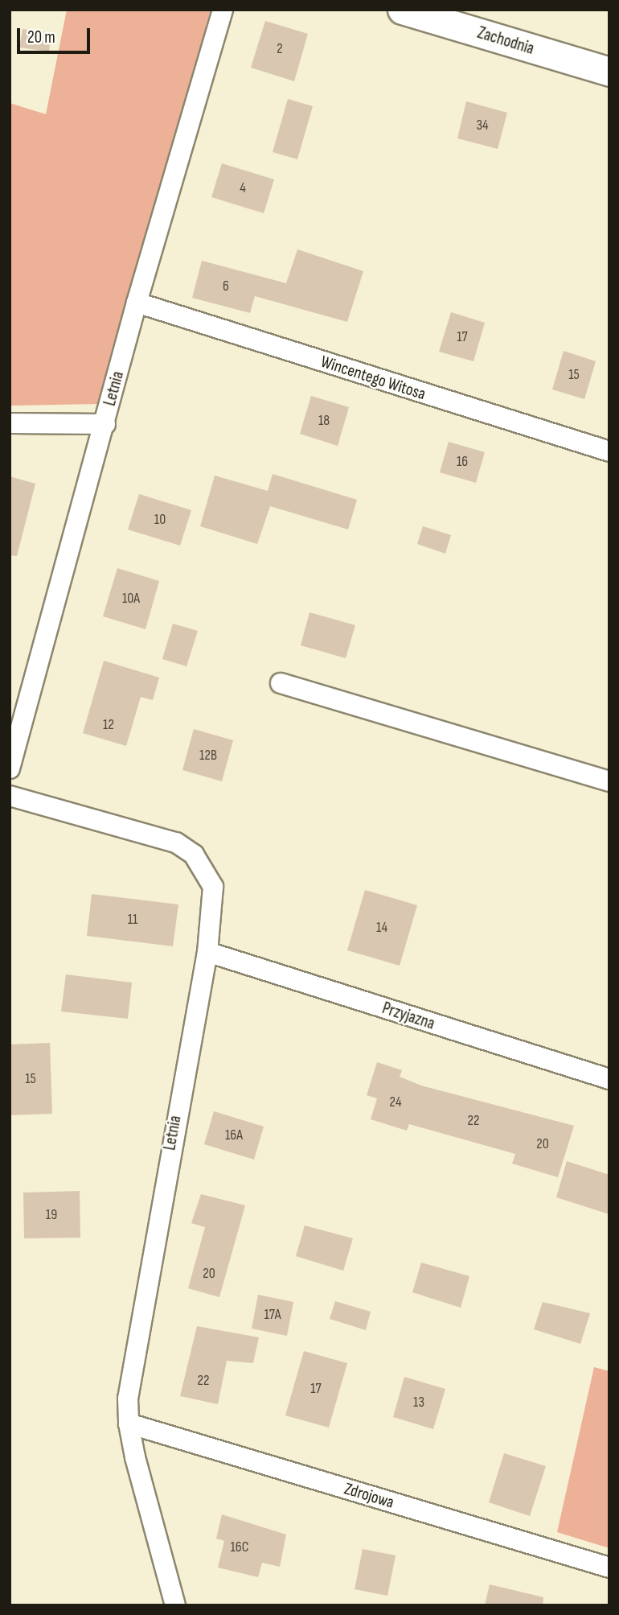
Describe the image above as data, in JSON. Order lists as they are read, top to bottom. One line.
{"streets":{"street":["Zachodnia","Wincentego Witosa","Letnia","Przyjazna","Zdrojowa"]},"crossings":[["Wincentego Witosa","Letnia"],["Letnia","Przyjazna"],["Letnia","Zdrojowa"]],"house_numbers":["2","34","4","6","17","15","18","16","10","10A","12","12B","11","14","15","24","22","16A","20","19","20","17A","22","17","13","16C"],"scale_bar":"20 m"}
